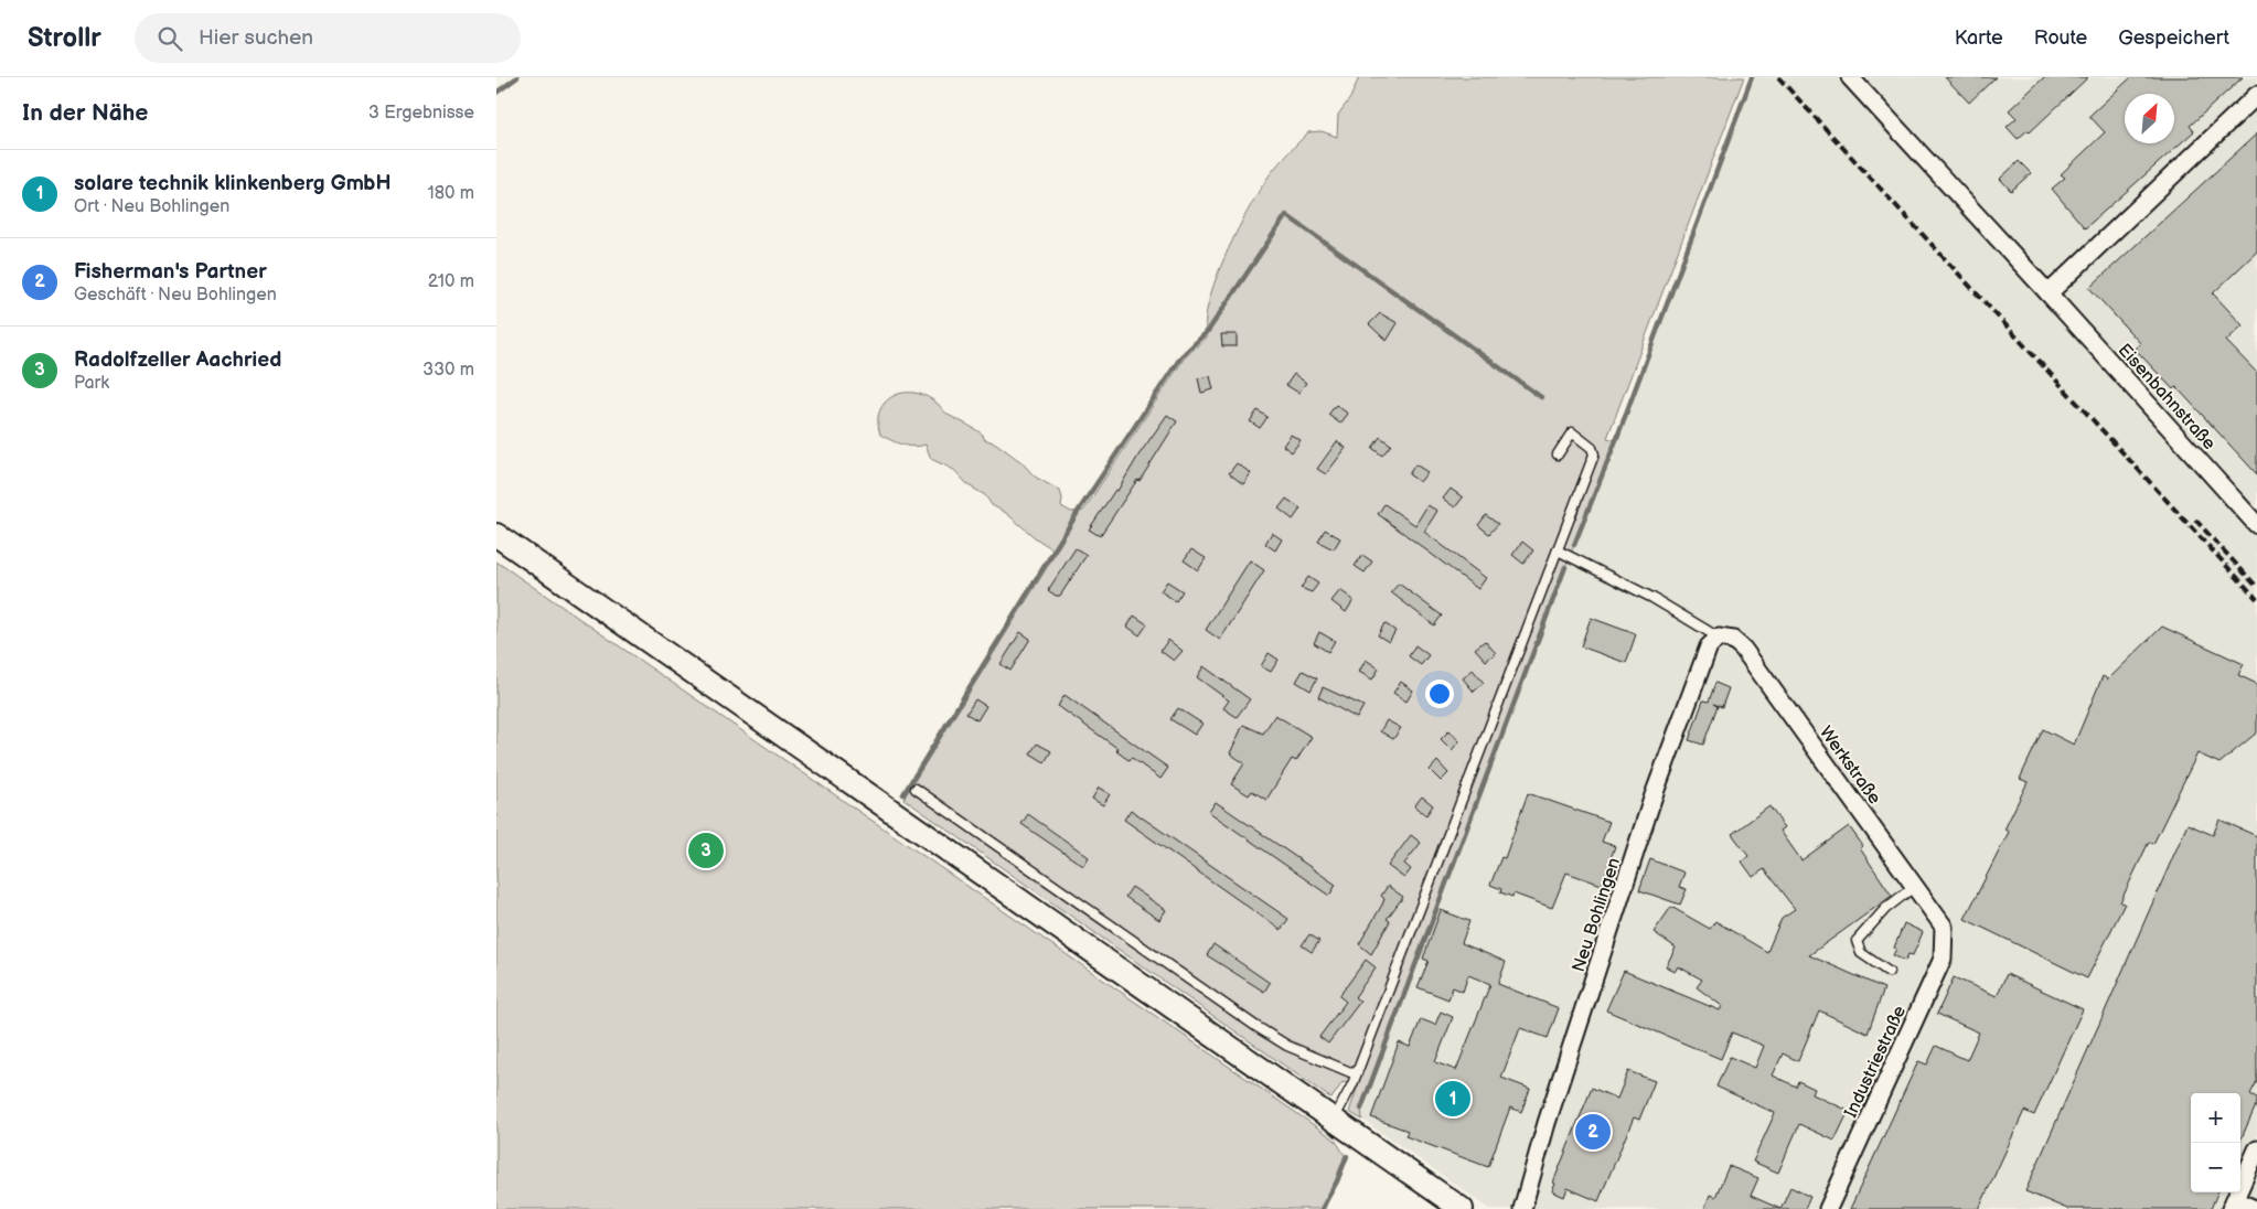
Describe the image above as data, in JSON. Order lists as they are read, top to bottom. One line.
{"streets":{"street":["Eisenbahnstraße","Werkstraße","Neu Bohlingen","Industriestraße"]},"crossings":[["Werkstraße","Neu Bohlingen"],["Werkstraße","Industriestraße"]],"north":"top right","page":{"header":"Strollr","search":"Hier suchen","nav":["Karte","Route","Gespeichert"],"heading":["In der Nähe","3 Ergebnisse"],"list":[{"mark":"1","name":"solare technik klinkenberg GmbH","note":"Ort · Neu Bohlingen","value":"180 m"},{"mark":"2","name":"Fisherman's Partner","note":"Geschäft · Neu Bohlingen","value":"210 m"},{"mark":"3","name":"Radolfzeller Aachried","note":"Park","value":"330 m"}],"pins":["3","1","2"],"map_buttons":["+","−"]}}
